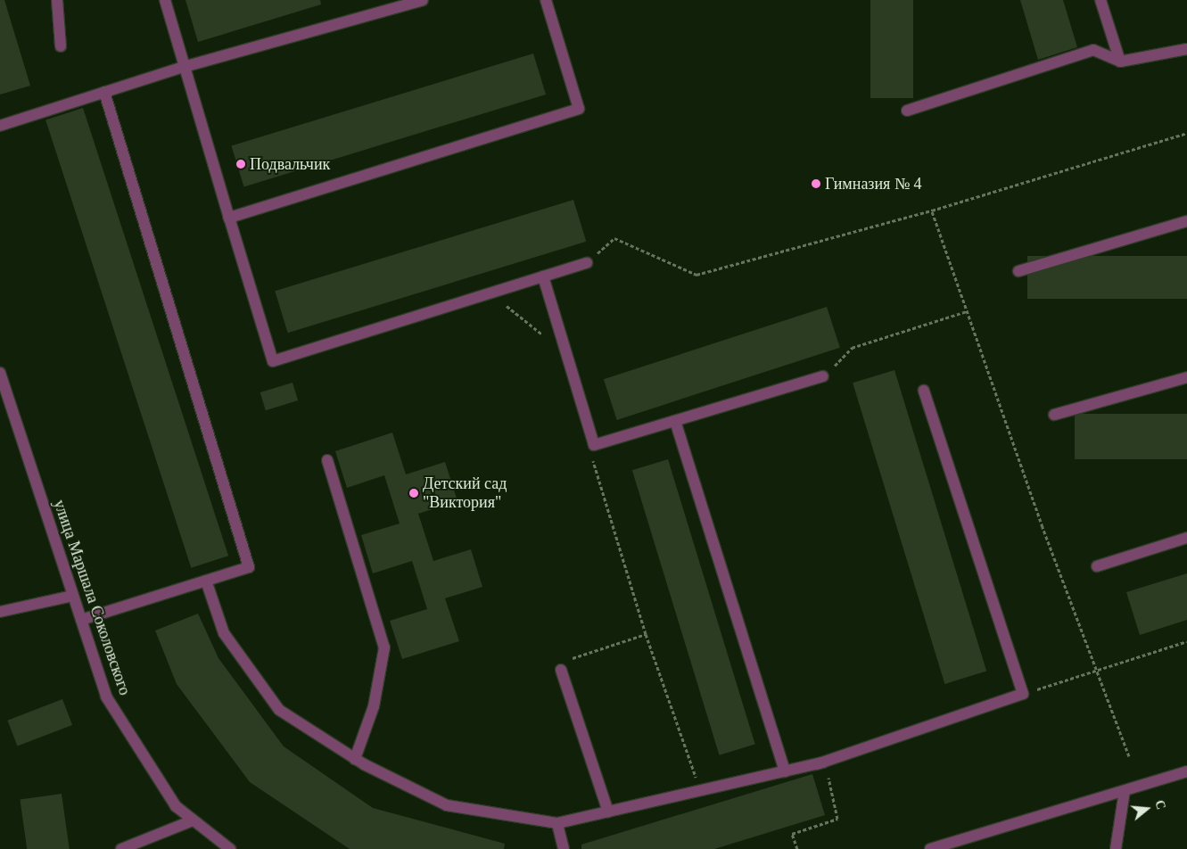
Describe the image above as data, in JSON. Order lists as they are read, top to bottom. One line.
{"streets":{"street":["улица Маршала Соколовского"]},"places":["Подвальчик","Гимназия № 4","Детский сад \"Виктория\""],"north":"right"}
